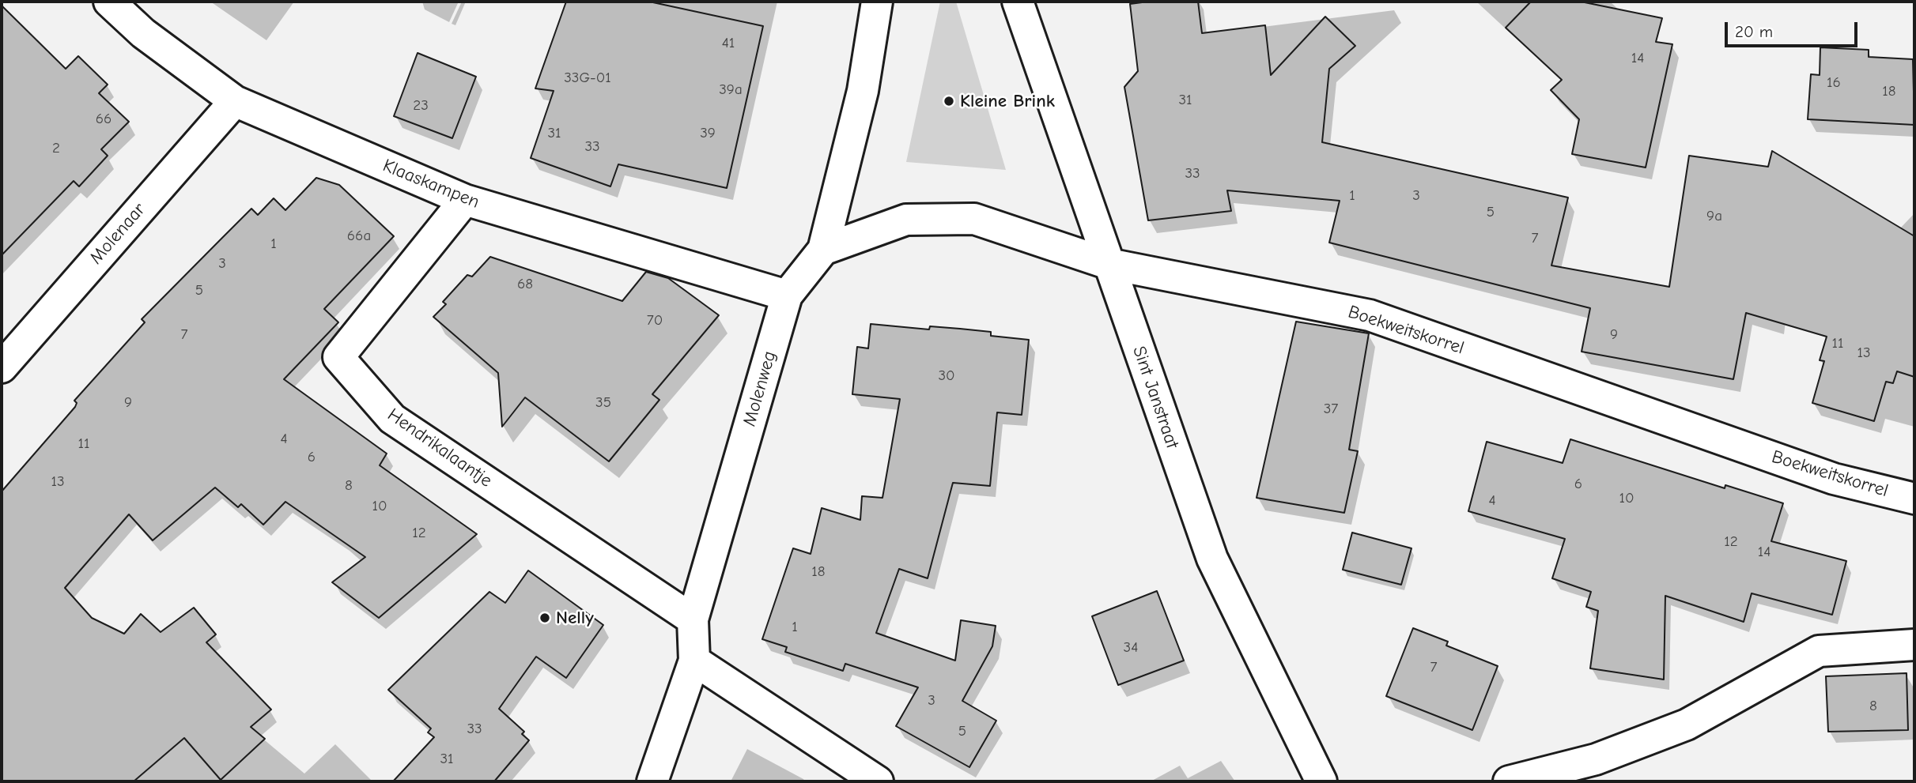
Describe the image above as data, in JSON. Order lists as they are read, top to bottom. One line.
{"streets":{"street":["Klaaskampen","Molenaar","Boekweitskorrel","Molenweg","Sint Janstraat","Hendrikalaantje"]},"crossings":[["Klaaskampen","Molenaar"],["Klaaskampen","Molenweg"],["Klaaskampen","Hendrikalaantje"],["Boekweitskorrel","Molenweg"],["Boekweitskorrel","Sint Janstraat"],["Molenweg","Hendrikalaantje"]],"places":["Kleine Brink","Nelly"],"house_numbers":["41","14","33G-01","16","39a","18","31","23","66","31","39","33","2","33","1","3","5","9a","66a","7","1","3","68","5","70","7","9","11","13","30","9","35","37","4","11","6","13","6","8","10","4","10","12","12","14","18","1","34","7","3","8","33","5","31"],"scale_bar":"20 m"}
